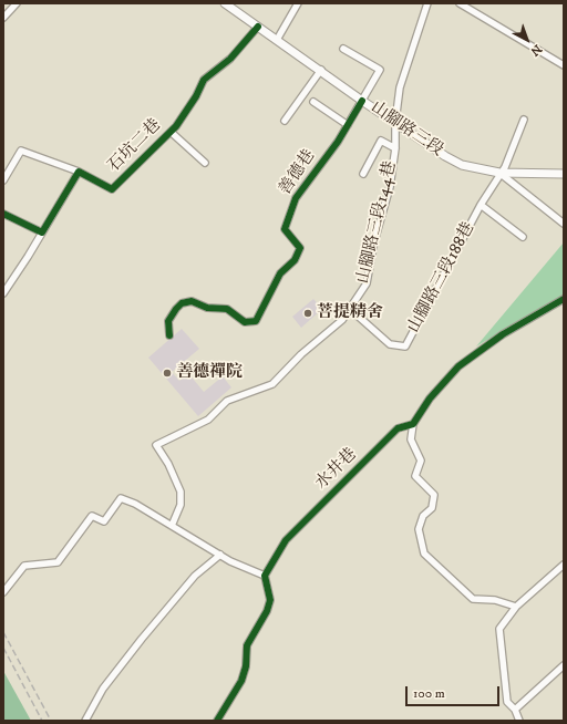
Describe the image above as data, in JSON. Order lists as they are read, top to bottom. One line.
{"streets":{"main road":["山腳路三段"],"street":["石坑二巷","善德巷","山腳路三段144巷","山腳路三段188巷","水井巷"]},"crossings":[["山腳路三段","石坑二巷"],["山腳路三段","善德巷"],["山腳路三段","山腳路三段144巷"],["山腳路三段","山腳路三段188巷"],["山腳路三段144巷","山腳路三段188巷"]],"places":["菩提精舍","善德禪院"],"scale_bar":"100 m","north":"bottom right"}
